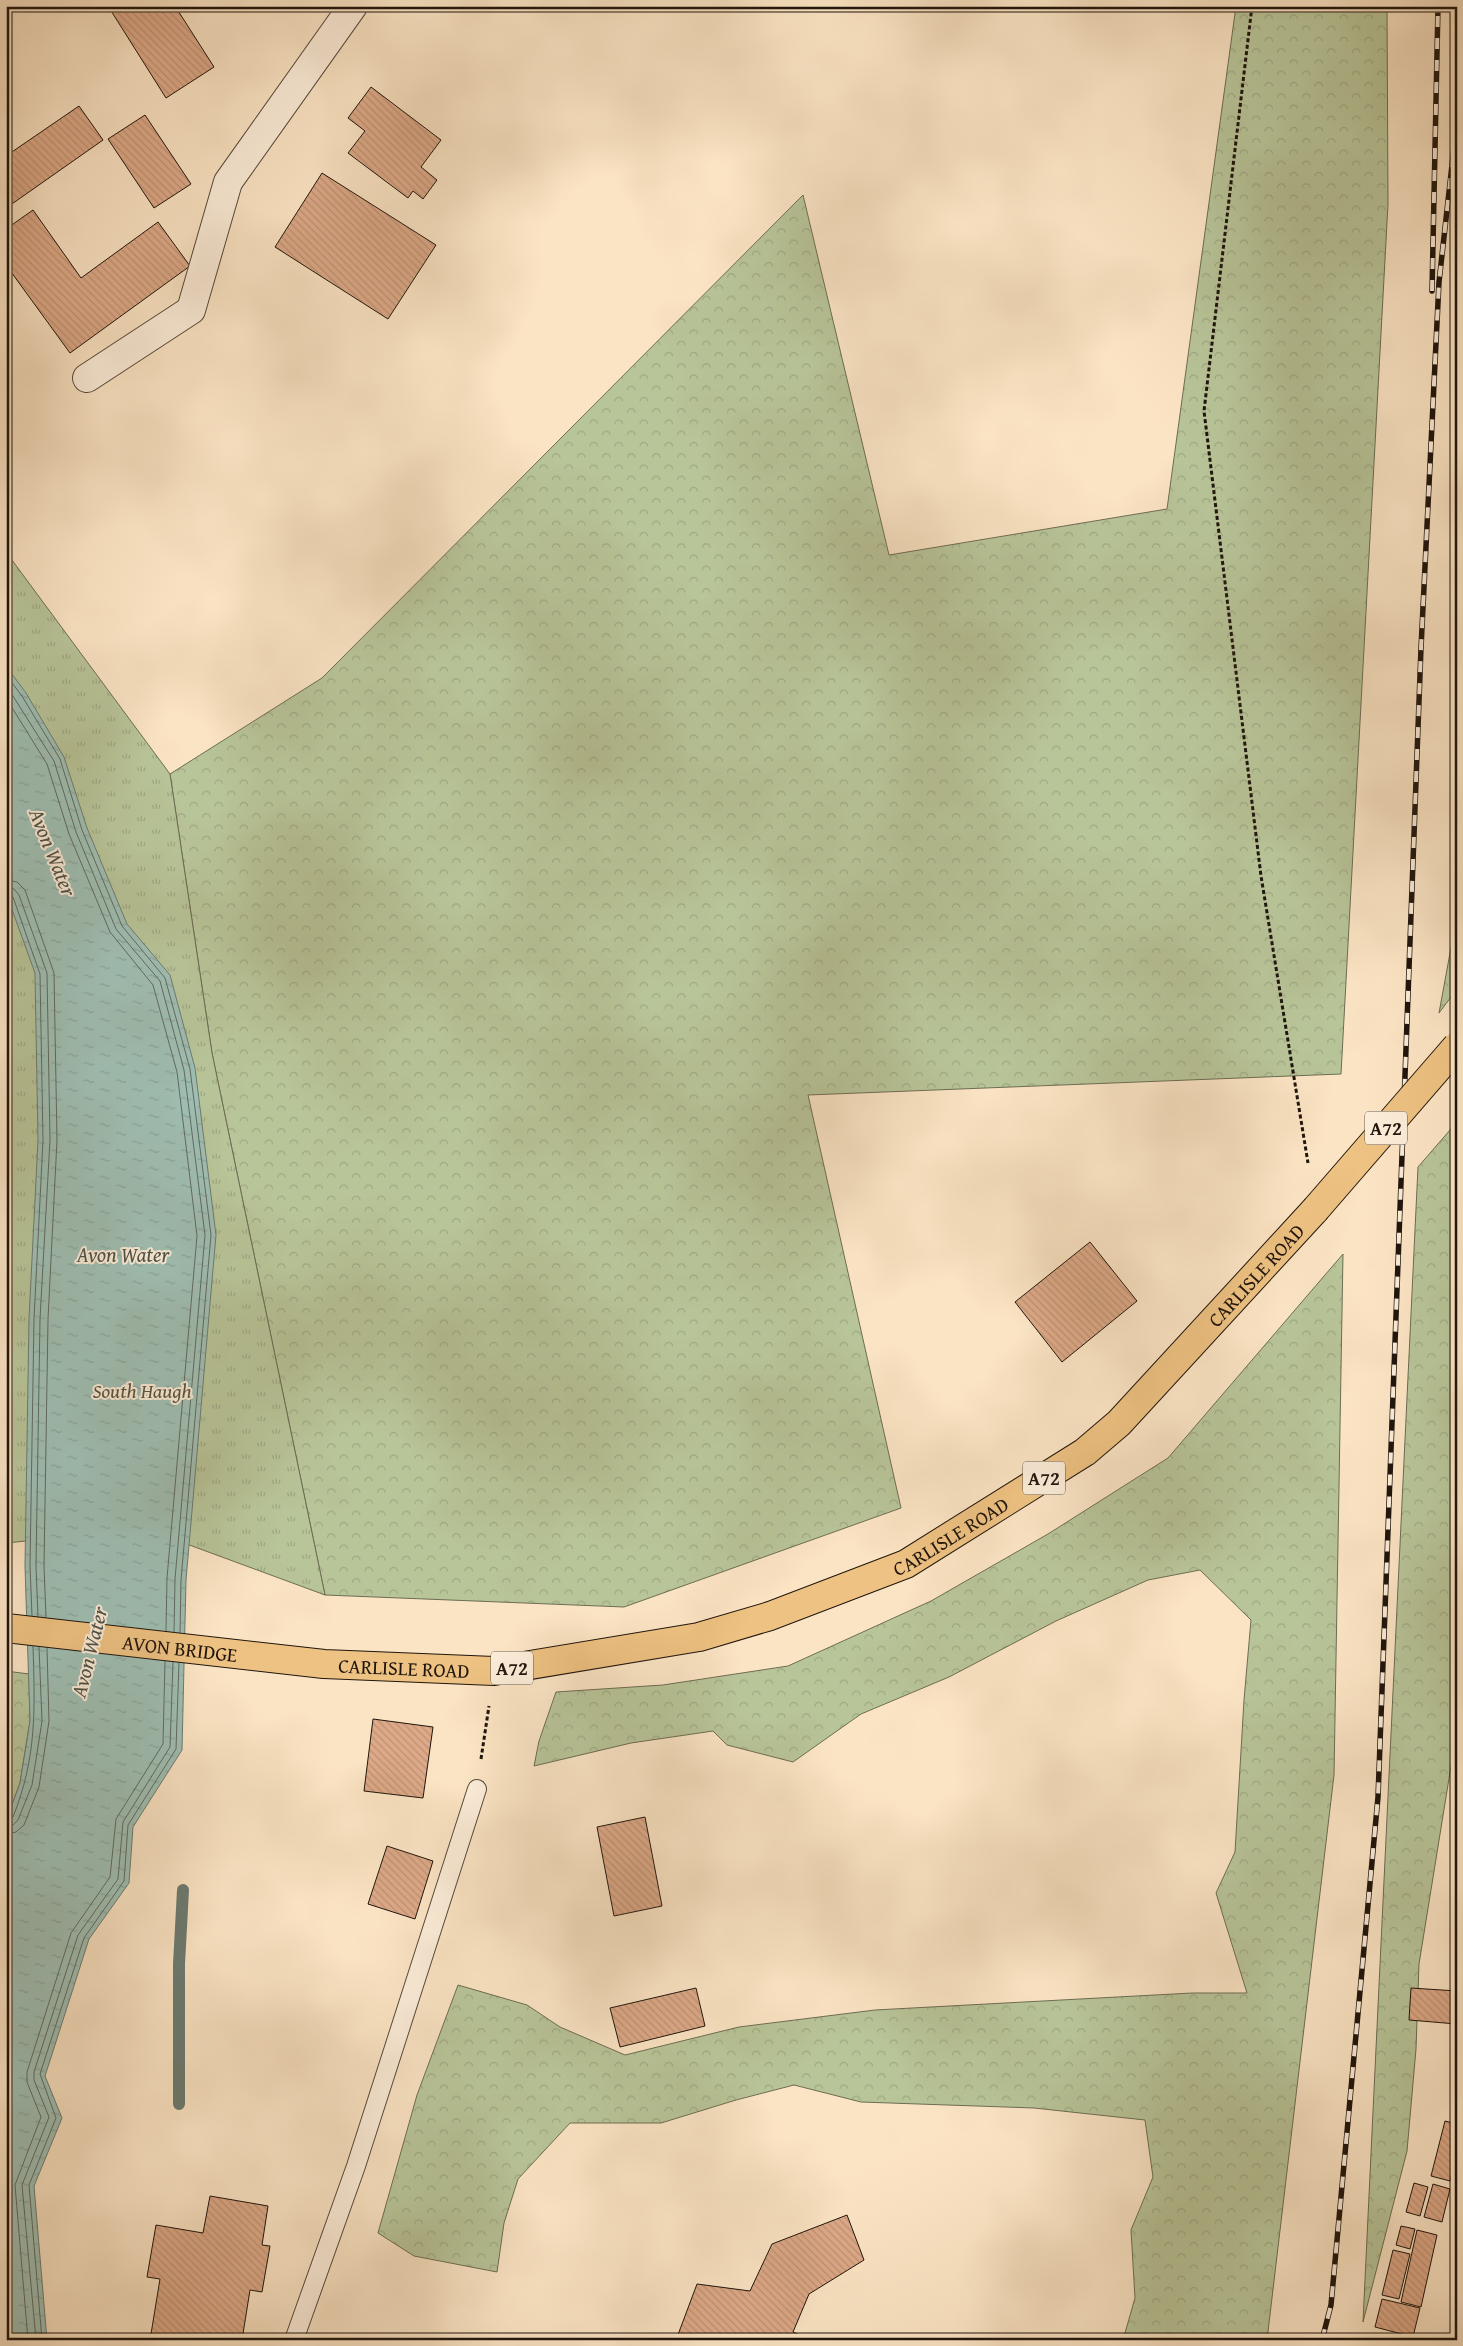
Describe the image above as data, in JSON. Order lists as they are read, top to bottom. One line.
{"streets":{"main road":["A72","CARLISLE ROAD","AVON BRIDGE"]},"crossings":[["CARLISLE ROAD","AVON BRIDGE"]],"water":["Avon Water"],"parks":["South Haugh"]}
